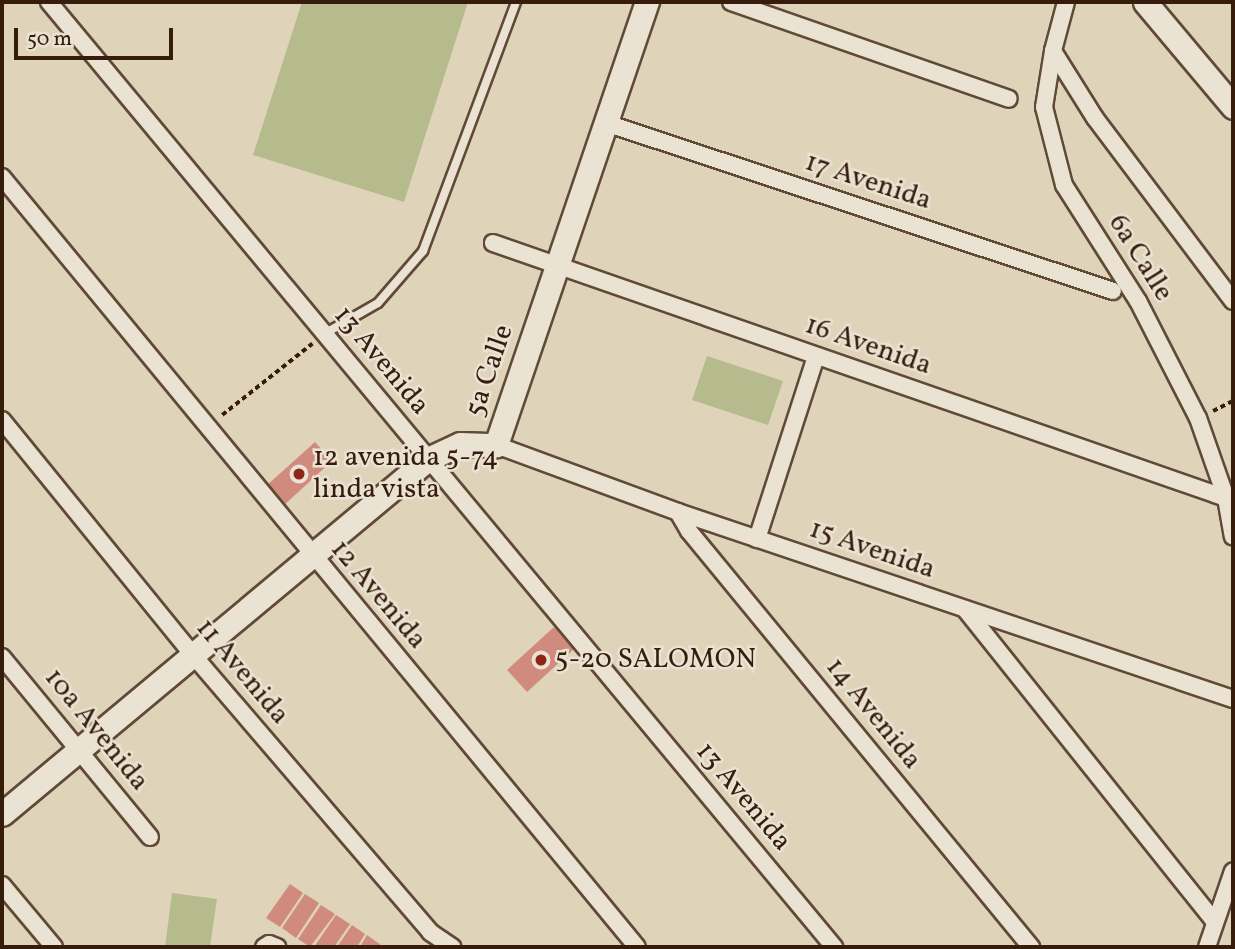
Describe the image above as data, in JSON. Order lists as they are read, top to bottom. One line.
{"streets":{"street":["17 Avenida","6a Calle","16 Avenida","13 Avenida","5a Calle","15 Avenida","12 Avenida","11 Avenida","14 Avenida","10a Avenida"]},"crossings":[["17 Avenida","5a Calle"],["6a Calle","16 Avenida"],["16 Avenida","5a Calle"],["13 Avenida","5a Calle"],["5a Calle","15 Avenida"],["5a Calle","12 Avenida"],["5a Calle","11 Avenida"],["5a Calle","10a Avenida"],["15 Avenida","14 Avenida"]],"places":["12 avenida 5-74 linda vista","5-20 SALOMON"],"scale_bar":"50 m"}
